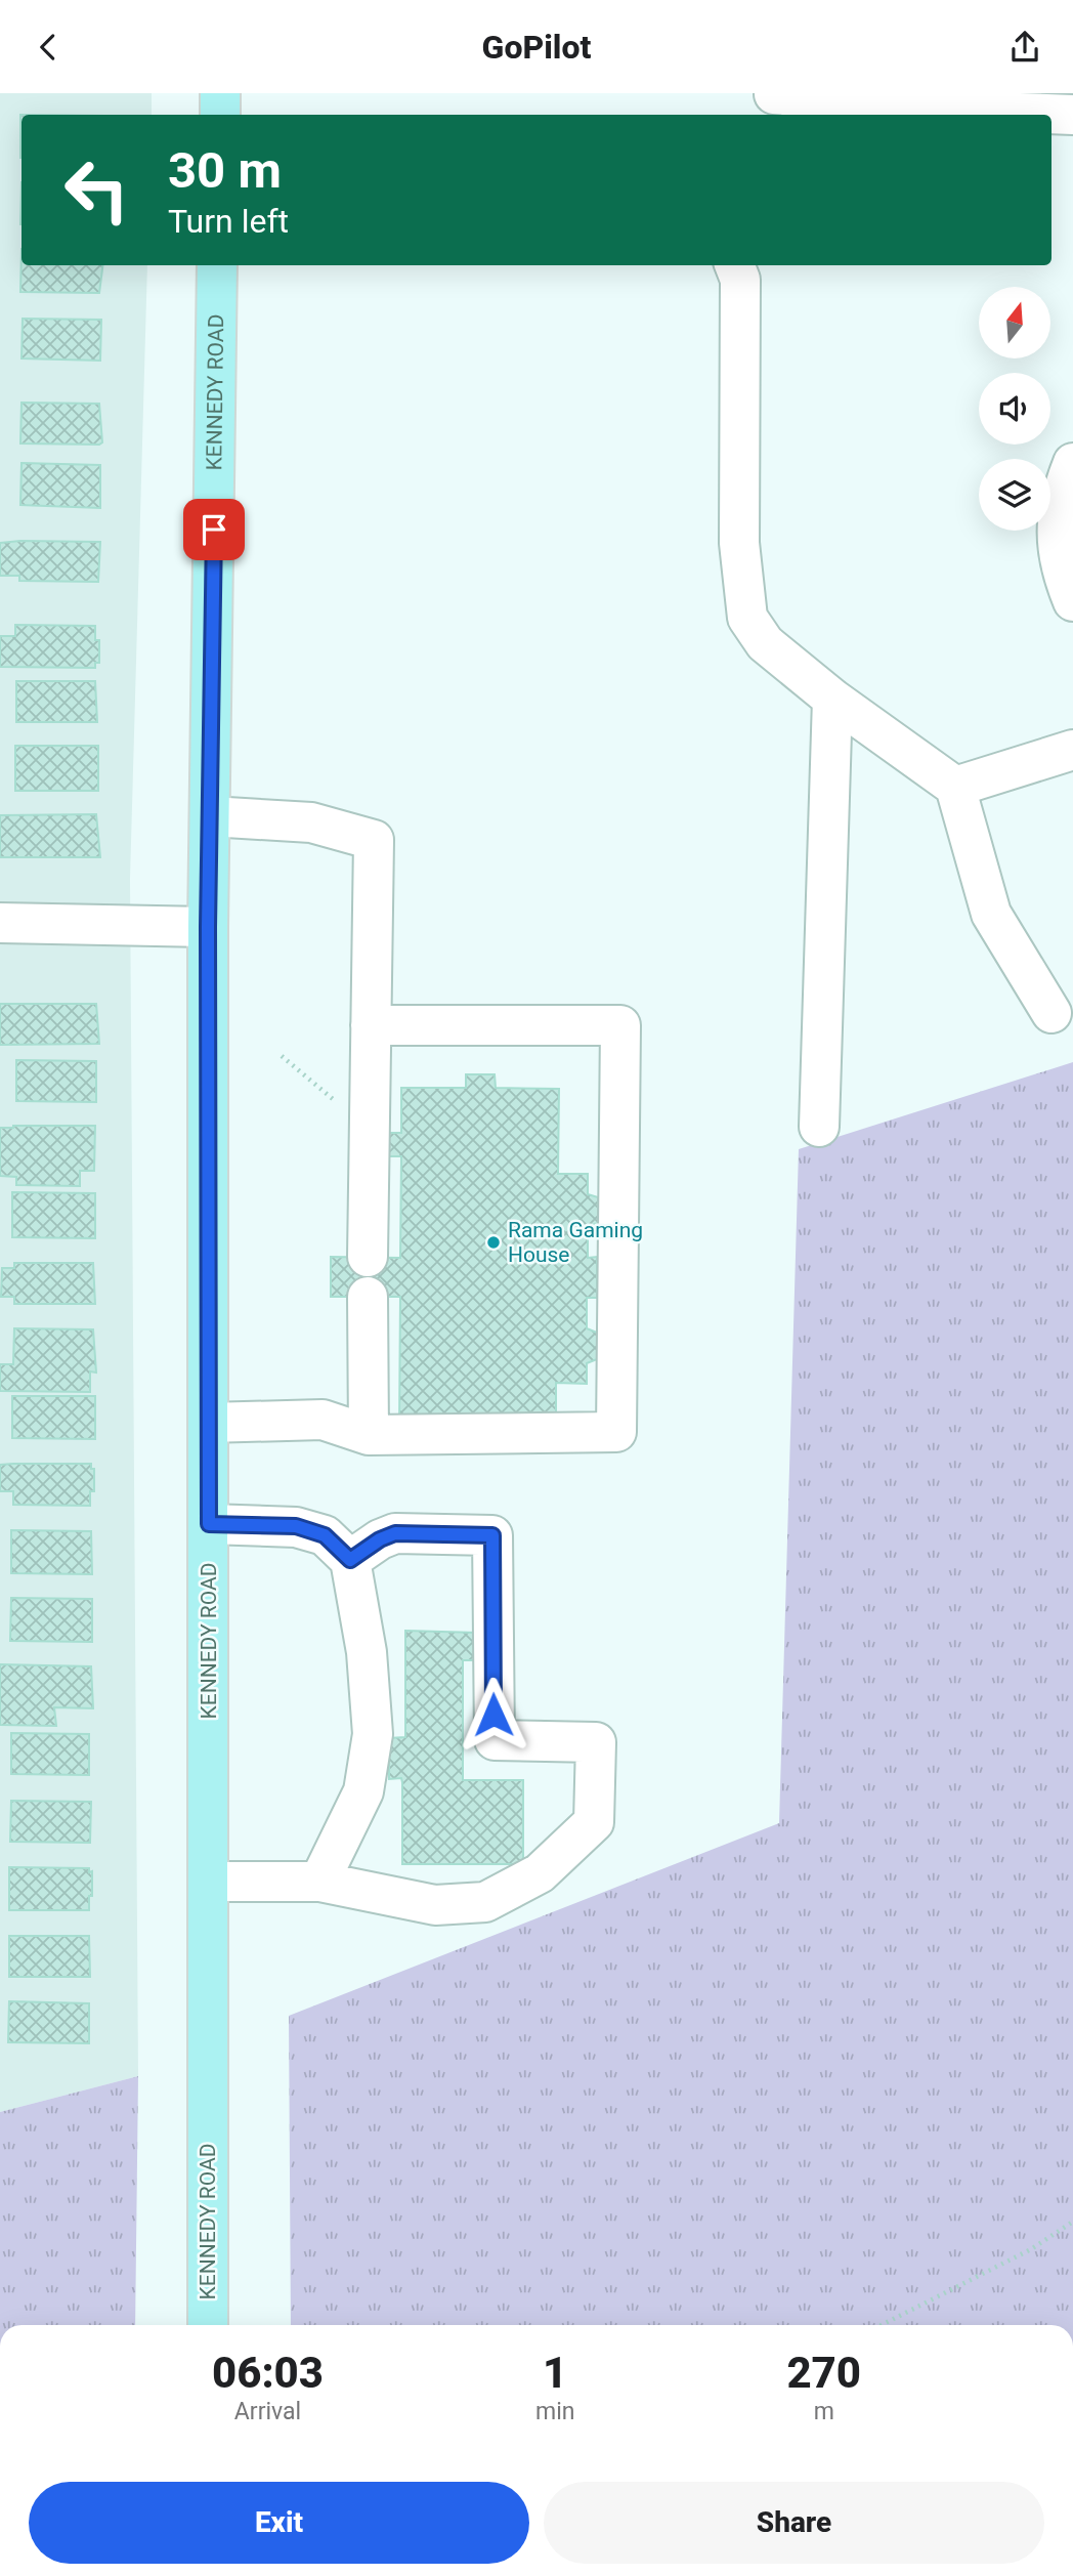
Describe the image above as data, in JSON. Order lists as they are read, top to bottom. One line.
{"streets":{"main road":["KENNEDY ROAD"]},"places":["Rama Gaming House"],"north":"top","page":{"header":"GoPilot","turn":["30 m","Turn left"],"eta":["06:03","Arrival","1","min","270","m"],"buttons":["Exit","Share"]}}
